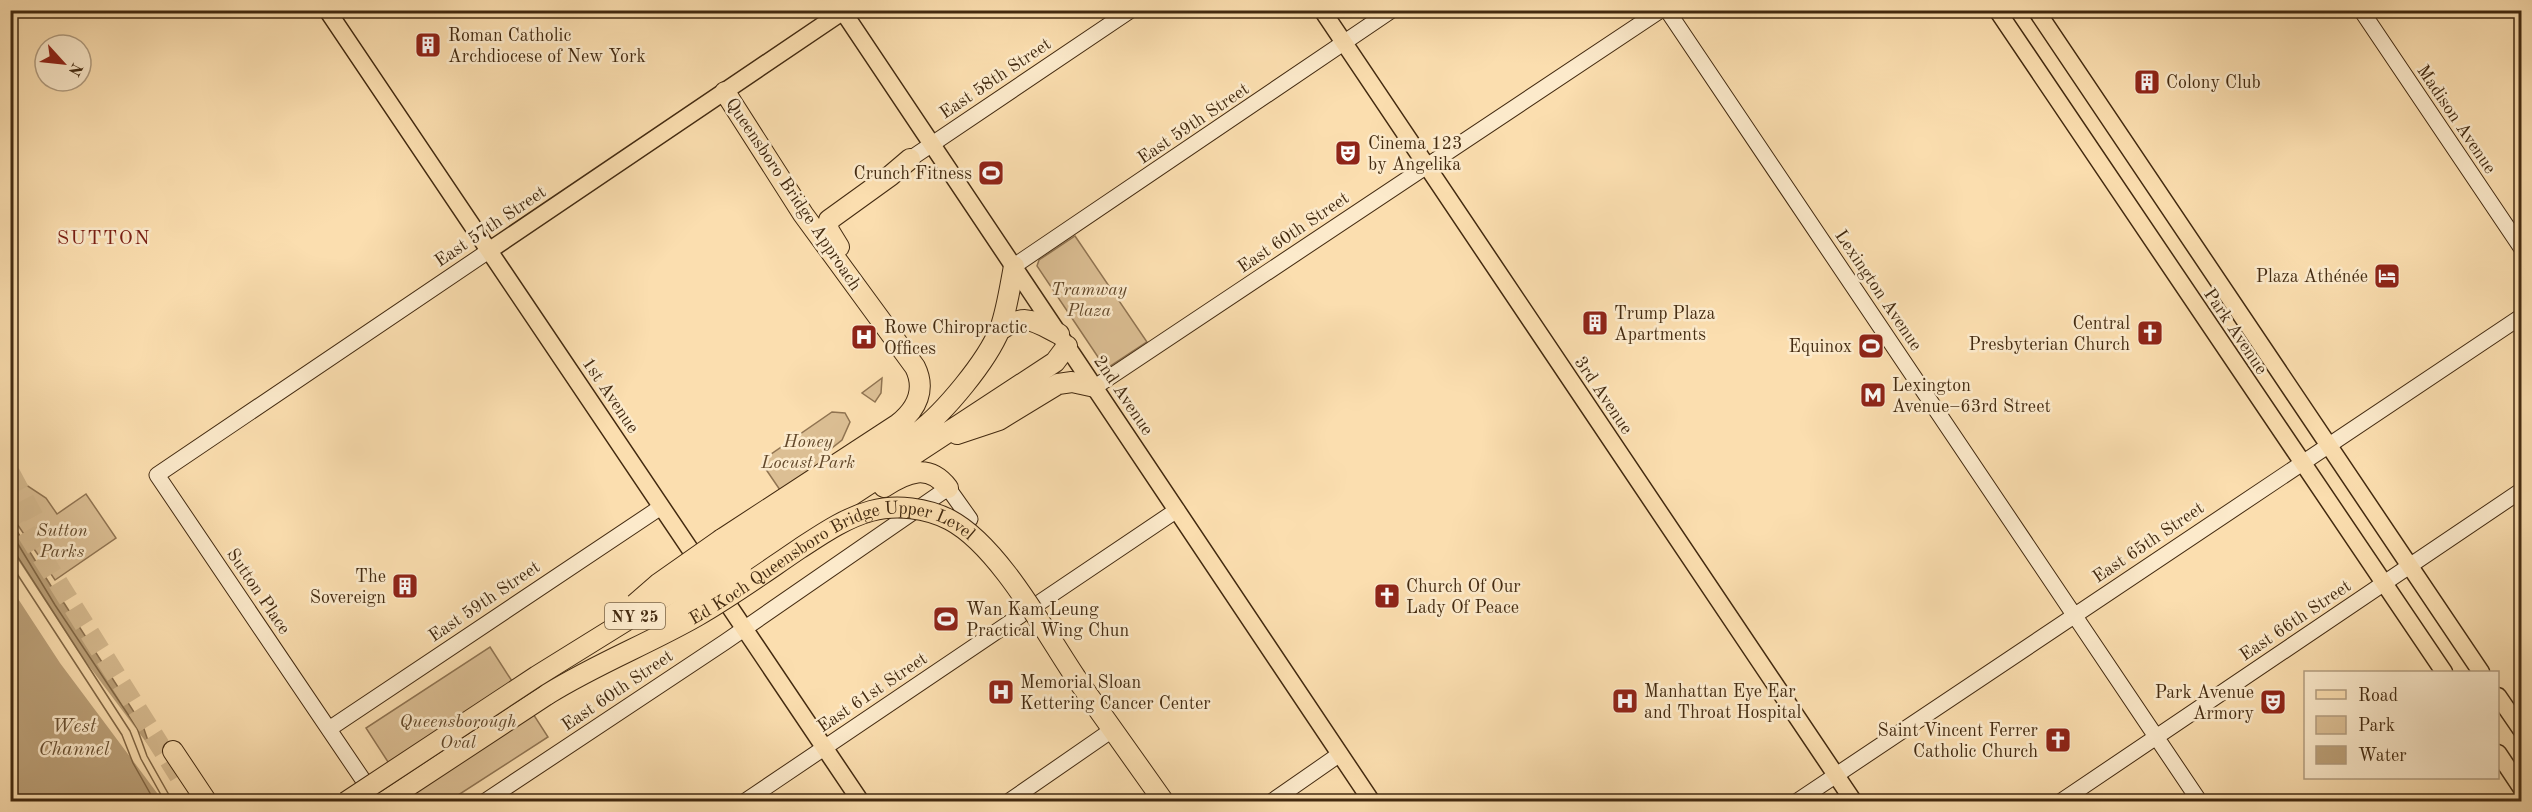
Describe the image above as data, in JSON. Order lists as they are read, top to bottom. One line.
{"streets":{"highway":["Queensboro Bridge Approach","Ed Koch Queensboro Bridge Upper Level","NY 25"],"main road":["East 58th Street","Madison Avenue","East 59th Street","East 57th Street","East 60th Street","Lexington Avenue","Park Avenue","1st Avenue","2nd Avenue","3rd Avenue","East 65th Street","Sutton Place","East 66th Street","East 61st Street"]},"crossings":[["East 58th Street","2nd Avenue"],["East 59th Street","1st Avenue"],["East 59th Street","2nd Avenue"],["East 59th Street","3rd Avenue"],["East 59th Street","Sutton Place"],["East 59th Street","NY 25"],["Queensboro Bridge Approach","East 57th Street"],["East 57th Street","1st Avenue"],["East 57th Street","2nd Avenue"],["East 57th Street","Sutton Place"],["East 60th Street","1st Avenue"],["East 60th Street","2nd Avenue"],["East 60th Street","3rd Avenue"],["East 60th Street","NY 25"],["Lexington Avenue","East 65th Street"],["Lexington Avenue","East 66th Street"],["Park Avenue","East 65th Street"],["Park Avenue","East 66th Street"],["1st Avenue","East 61st Street"],["2nd Avenue","NY 25"],["3rd Avenue","East 65th Street"]],"districts":["SUTTON"],"water":["West Channel"],"parks":["Tramway Plaza","Honey Locust Park","Sutton Parks","Queensborough Oval"],"places":{"building":["Roman Catholic Archdiocese of New York","Colony Club","Trump Plaza Apartments","The Sovereign"],"theatre":["Cinema 123 by Angelika","Park Avenue Armory"],"sports":["Crunch Fitness","Equinox","Wan Kam Leung Practical Wing Chun"],"hotel":["Plaza Athénée"],"church":["Central Presbyterian Church","Church Of Our Lady Of Peace","Saint Vincent Ferrer Catholic Church"],"hospital":["Rowe Chiropractic Offices","Memorial Sloan Kettering Cancer Center","Manhattan Eye Ear and Throat Hospital"],"metro station":["Lexington Avenue–63rd Street"]},"legend":["Road","Park","Water"],"north":"bottom right"}
